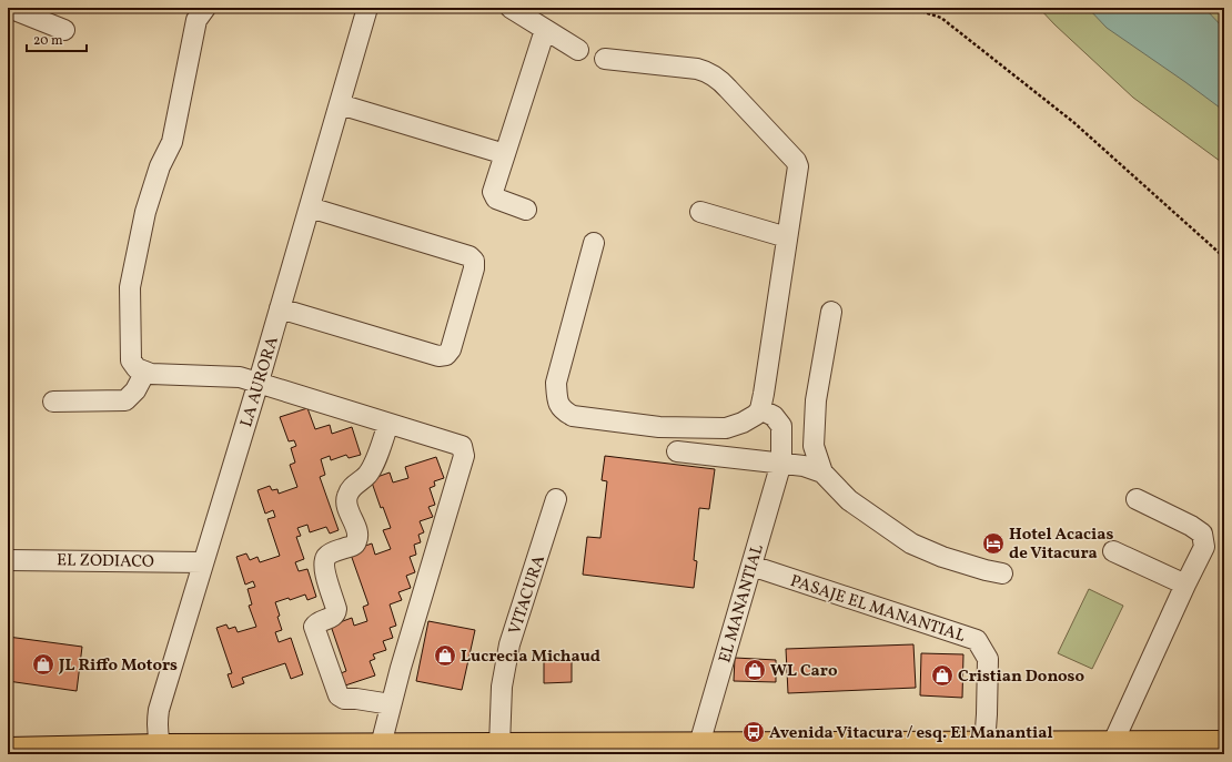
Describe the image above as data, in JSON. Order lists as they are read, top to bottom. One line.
{"streets":{"street":["LA AURORA","EL ZODIACO","VITACURA","EL MANANTIAL","PASAJE EL MANANTIAL"]},"crossings":[["LA AURORA","EL ZODIACO"],["EL MANANTIAL","PASAJE EL MANANTIAL"]],"places":{"hotel":["Hotel Acacias de Vitacura"],"shop":["Lucrecia Michaud","JL Riffo Motors","WL Caro","Cristian Donoso"],"bus stop":["Avenida Vitacura / esq. El Manantial"]},"scale_bar":"20 m"}
